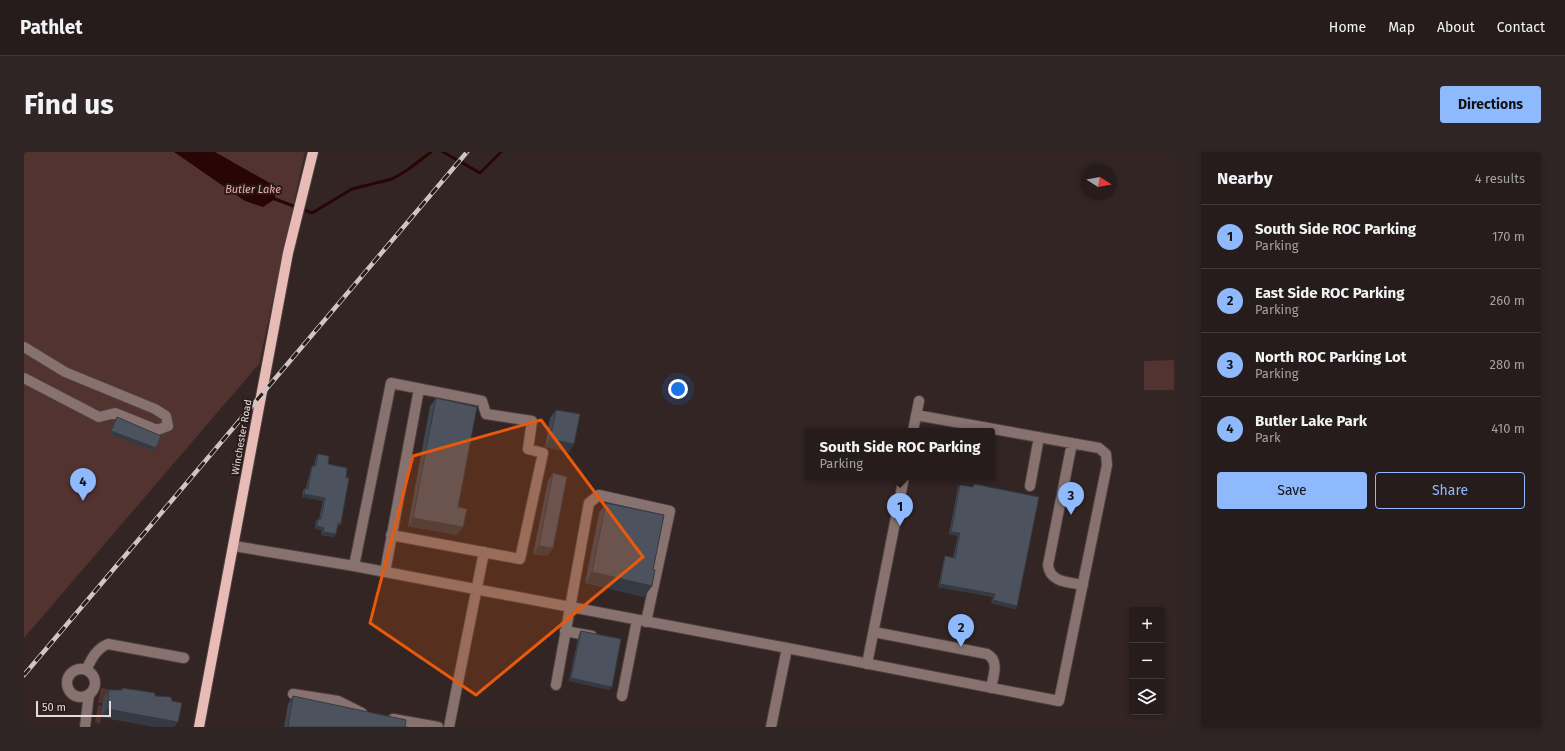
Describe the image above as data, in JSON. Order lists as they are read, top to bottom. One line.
{"streets":{"main road":["Winchester Road"]},"water":["Butler Lake"],"scale_bar":"50 m","north":"right","page":{"header":"Pathlet","nav":["Home","Map","About","Contact"],"buttons":["Directions",["Save","Share"]],"title":"Find us","heading":["Nearby","4 results"],"list":[{"mark":"1","name":"South Side ROC Parking","note":"Parking","value":"170 m"},{"mark":"2","name":"East Side ROC Parking","note":"Parking","value":"260 m"},{"mark":"3","name":"North ROC Parking Lot","note":"Parking","value":"280 m"},{"mark":"4","name":"Butler Lake Park","note":"Park","value":"410 m"}],"popup":["South Side ROC Parking","Parking"],"pins":["4","3","1","2"],"map_buttons":["+","−"],"scale":"50 m"}}
